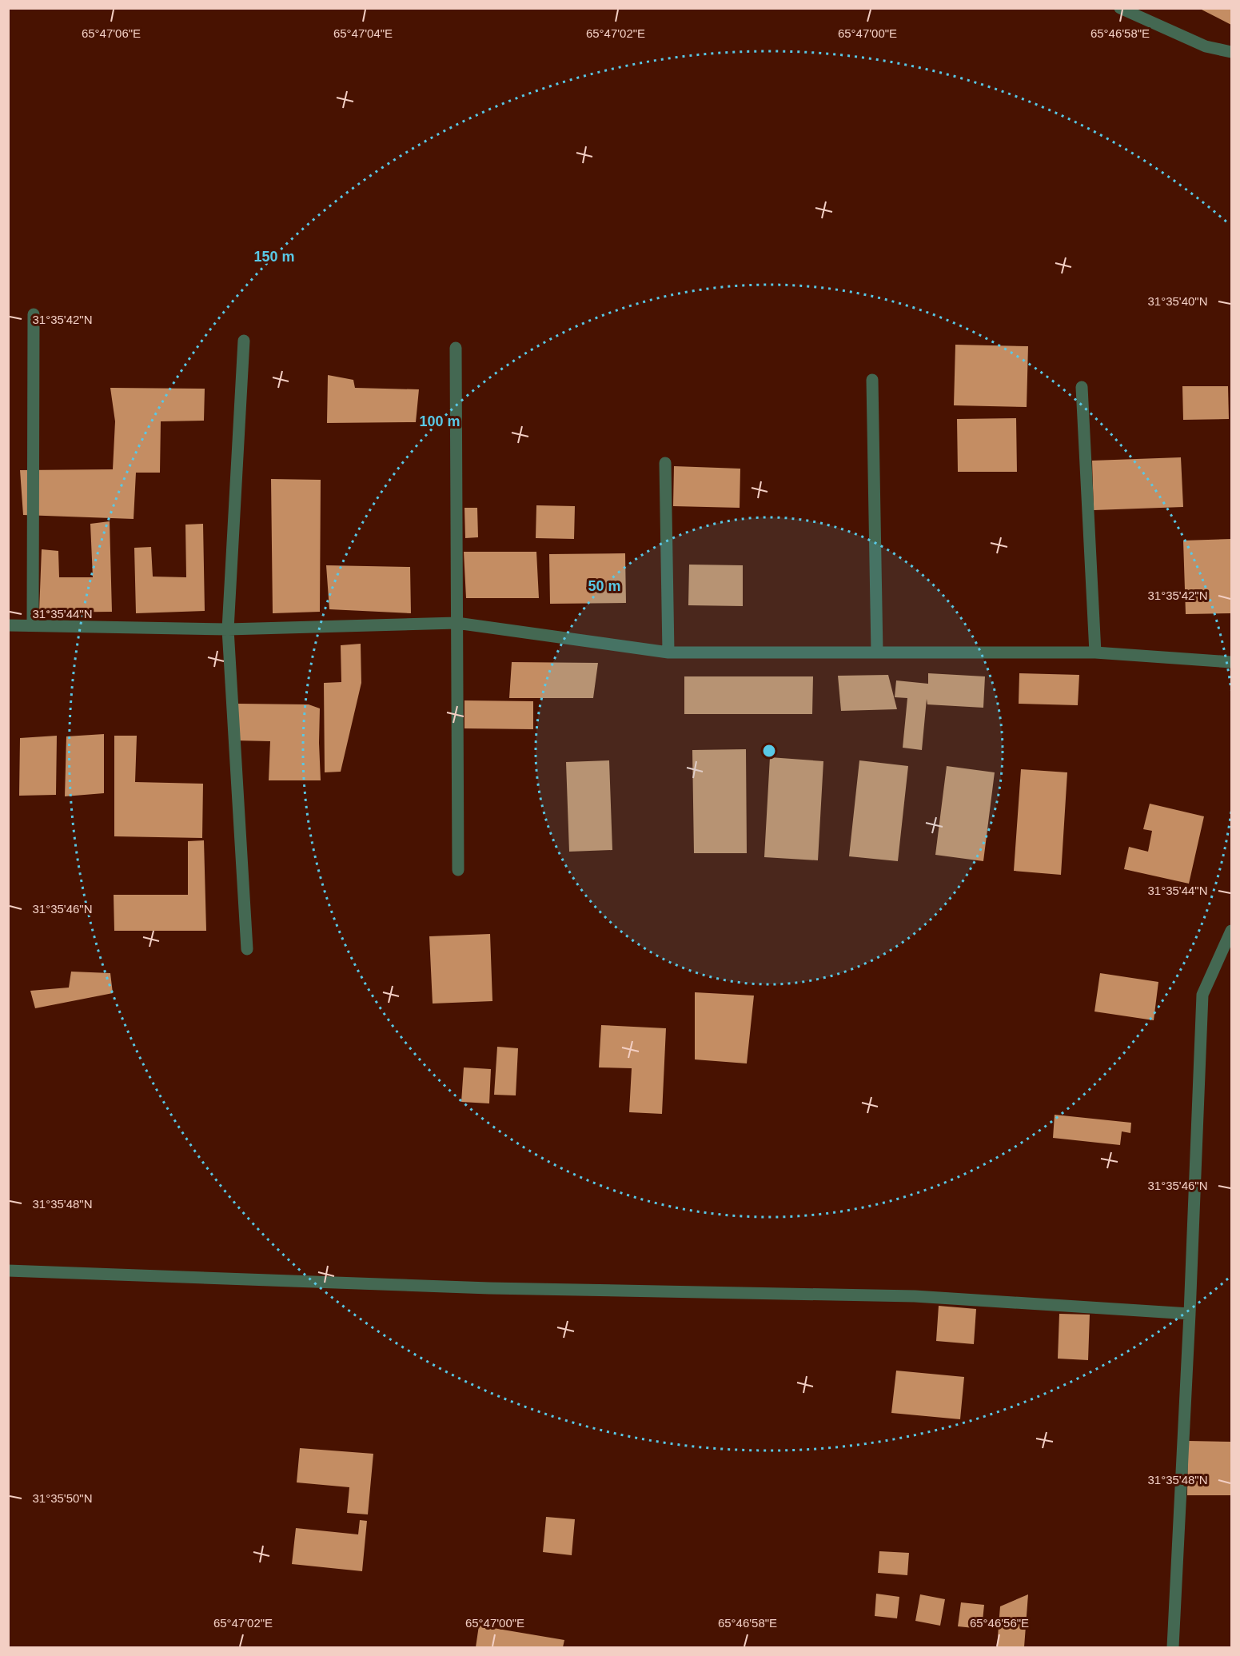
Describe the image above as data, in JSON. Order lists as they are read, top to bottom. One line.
{"coordinates":["65°47'06\"E","65°47'04\"E","65°47'02\"E","65°47'00\"E","65°46'58\"E","31°35'40\"N","31°35'42\"N","31°35'44\"N","31°35'46\"N","31°35'48\"N","31°35'50\"N","65°46'56\"E"],"rings":["150 m","100 m","50 m"]}
